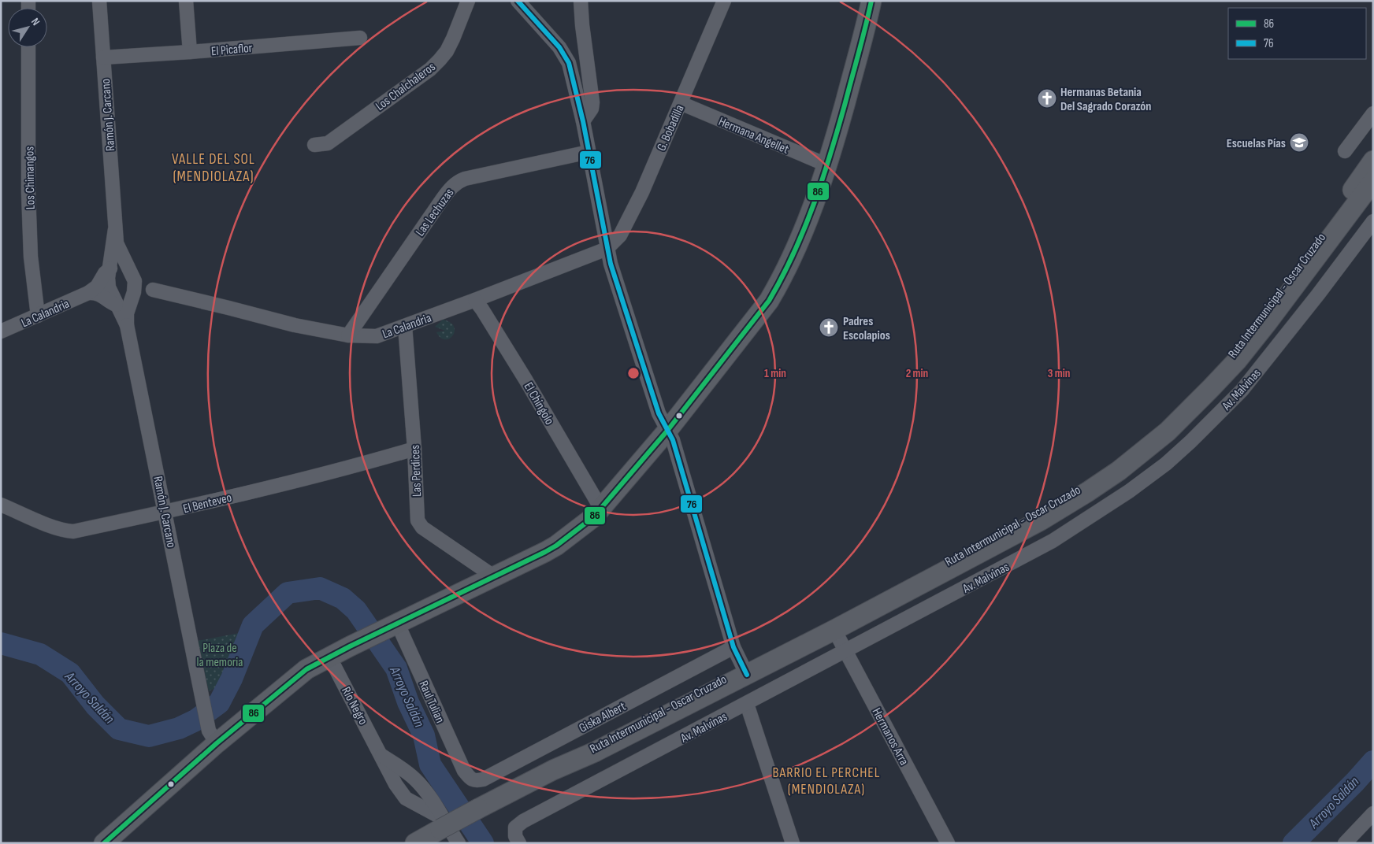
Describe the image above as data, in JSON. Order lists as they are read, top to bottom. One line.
{"streets":{"main road":["Ruta Intermunicipal - Oscar Cruzado"],"street":["El Picaflor","Los Chalchaleros","Ramón J. Carcano","G. Bobadilla","Hermana Angellet","Los Chimangos","Las Lechuzas","La Calandria","Av. Malvinas","El Chingolo","Las Perdices","El Benteveo","Raul Tulian","Río Negro","Giska Albert","Hermanos Arra"]},"crossings":[["El Picaflor","Ramón J. Carcano"],["Ramón J. Carcano","La Calandria"],["Ramón J. Carcano","El Benteveo"],["G. Bobadilla","Hermana Angellet"],["G. Bobadilla","La Calandria"],["Los Chimangos","La Calandria"],["Las Lechuzas","La Calandria"],["Ruta Intermunicipal - Oscar Cruzado","Río Negro"],["Ruta Intermunicipal - Oscar Cruzado","Hermanos Arra"],["La Calandria","El Chingolo"],["La Calandria","Las Perdices"],["Av. Malvinas","Hermanos Arra"],["Las Perdices","El Benteveo"],["Raul Tulian","Giska Albert"]],"districts":["VALLE DEL SOL (MENDIOLAZA)","BARRIO EL PERCHEL (MENDIOLAZA)"],"water":["Arroyo Saldán"],"parks":["Plaza de la memoria"],"places":{"church":["Hermanas Betania Del Sagrado Corazón","Padres Escolapios"],"school or university":["Escuelas Pías"]},"lines":["transit line 86","transit line 76"],"legend":["86","76"],"north":"top right","rings":["1 min","2 min","3 min"]}
